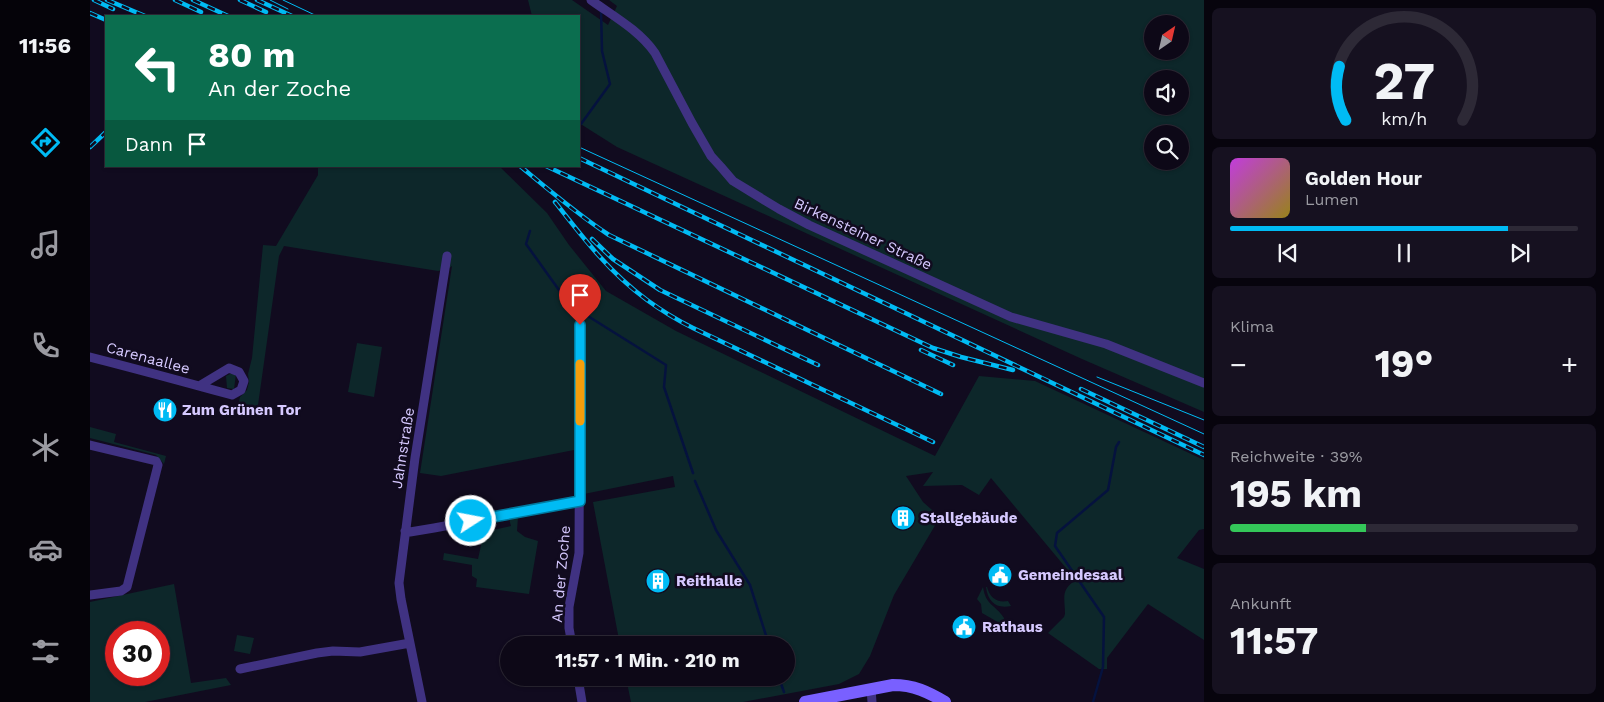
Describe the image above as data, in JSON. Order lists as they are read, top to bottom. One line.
{"streets":{"street":["Birkensteiner Straße","Carenaallee","Jahnstraße","An der Zoche"]},"places":{"restaurant":["Zum Grünen Tor"],"building":["Stallgebäude","Reithalle"],"public building":["Gemeindesaal","Rathaus"]},"north":"top right","page":{"tabs":"11:56","turn":["80 m","An der Zoche"],"then":"Dann","song":["Golden Hour","Lumen"],"tile":["Klima",["Reichweite · 39%","195 km"],["Ankunft","11:57"]],"heat":["−","19°","+"],"limit":"30","trip":"11:57 · 1 Min. · 210 m","gauge":["27","km/h"]}}
